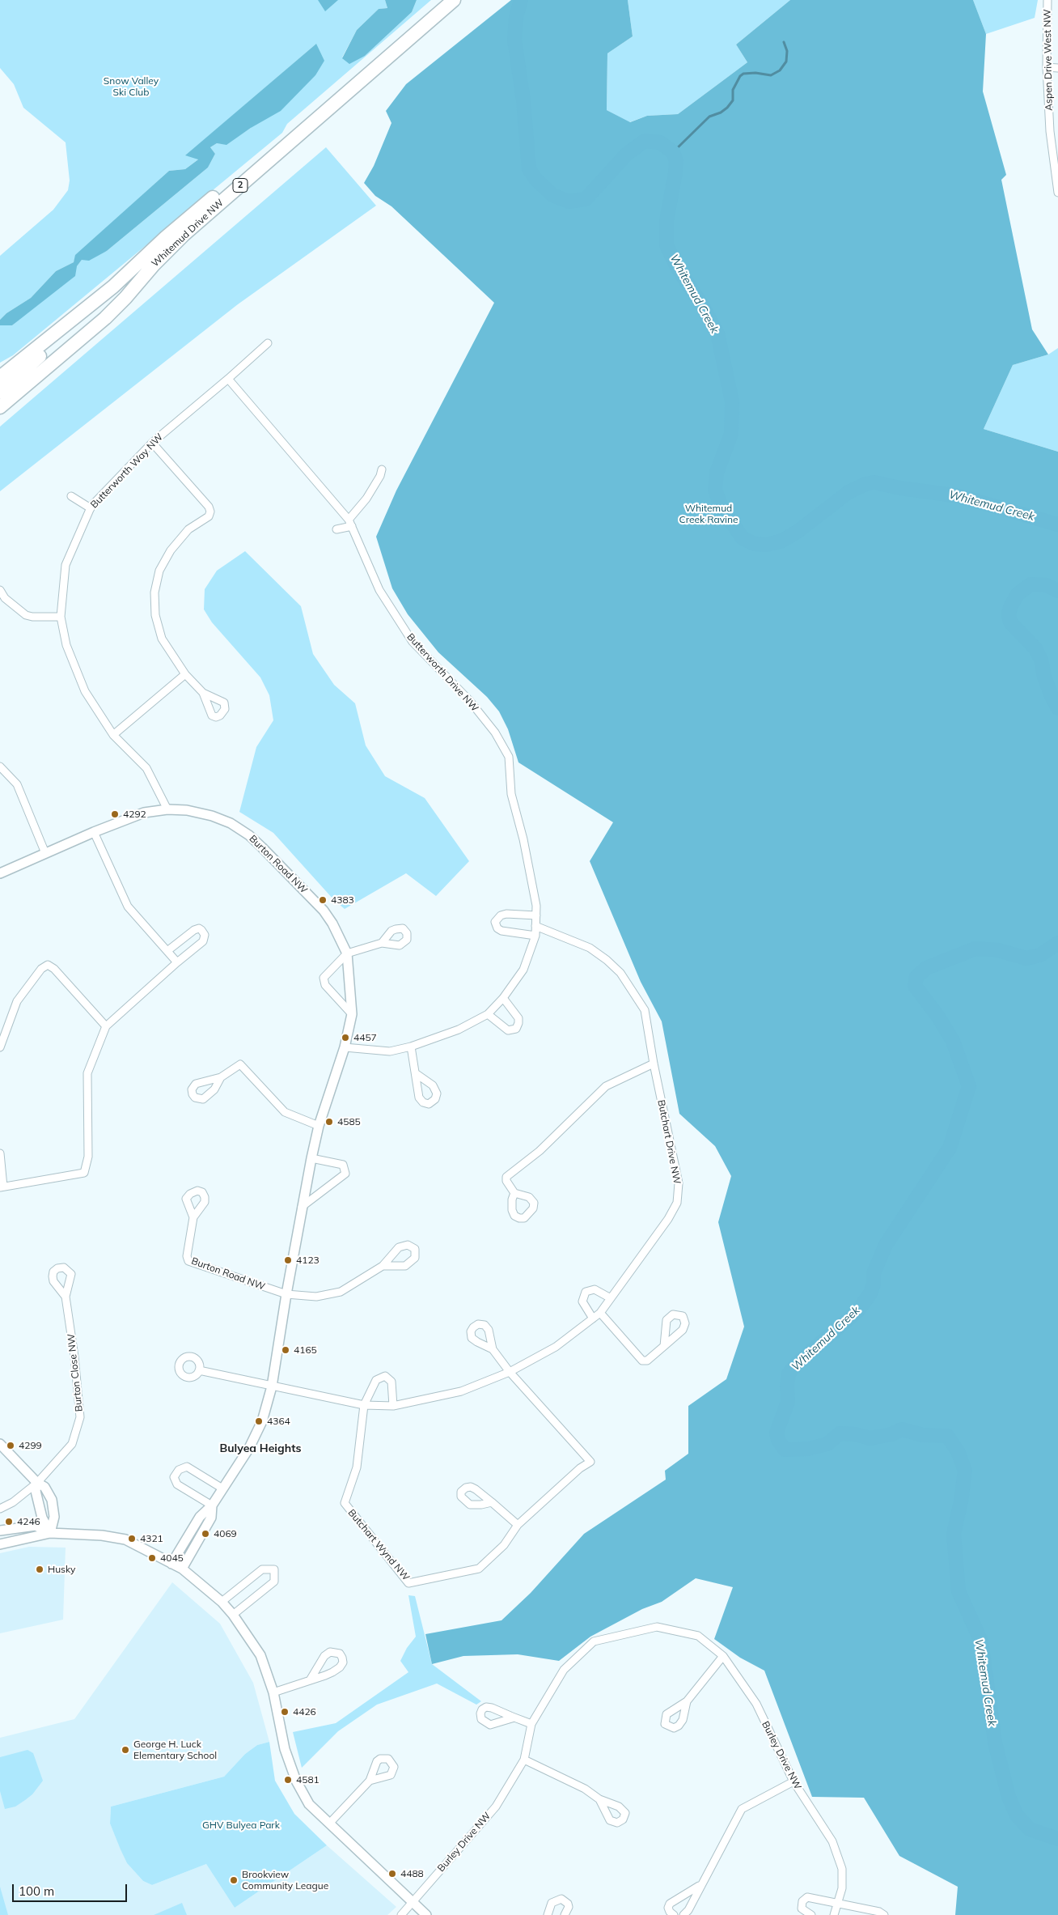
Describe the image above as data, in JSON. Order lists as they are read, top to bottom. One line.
{"streets":{"highway":["2","Whitemud Drive NW"],"street":["Aspen Drive West NW","Butterworth Way NW","Butterworth Drive NW","Burton Road NW","Butchart Drive NW","Burton Close NW","Butchart Wynd NW","Burley Drive NW"]},"crossings":[["Butterworth Way NW","Butterworth Drive NW"],["Butterworth Way NW","Burton Road NW"],["Butterworth Drive NW","Burton Road NW"],["Butterworth Drive NW","Butchart Drive NW"],["Burton Road NW","Butchart Drive NW"],["Butchart Drive NW","Butchart Wynd NW"]],"districts":["Bulyea Heights"],"water":["Whitemud Creek"],"parks":["Snow Valley Ski Club","Whitemud Creek Ravine","GHV Bulyea Park"],"places":["4292","4383","4457","4585","4123","4165","4364","4299","4246","4069","4321","4045","Husky","4426","George H. Luck Elementary School","4581","4488","Brookview Community League"],"scale_bar":"100 m"}
